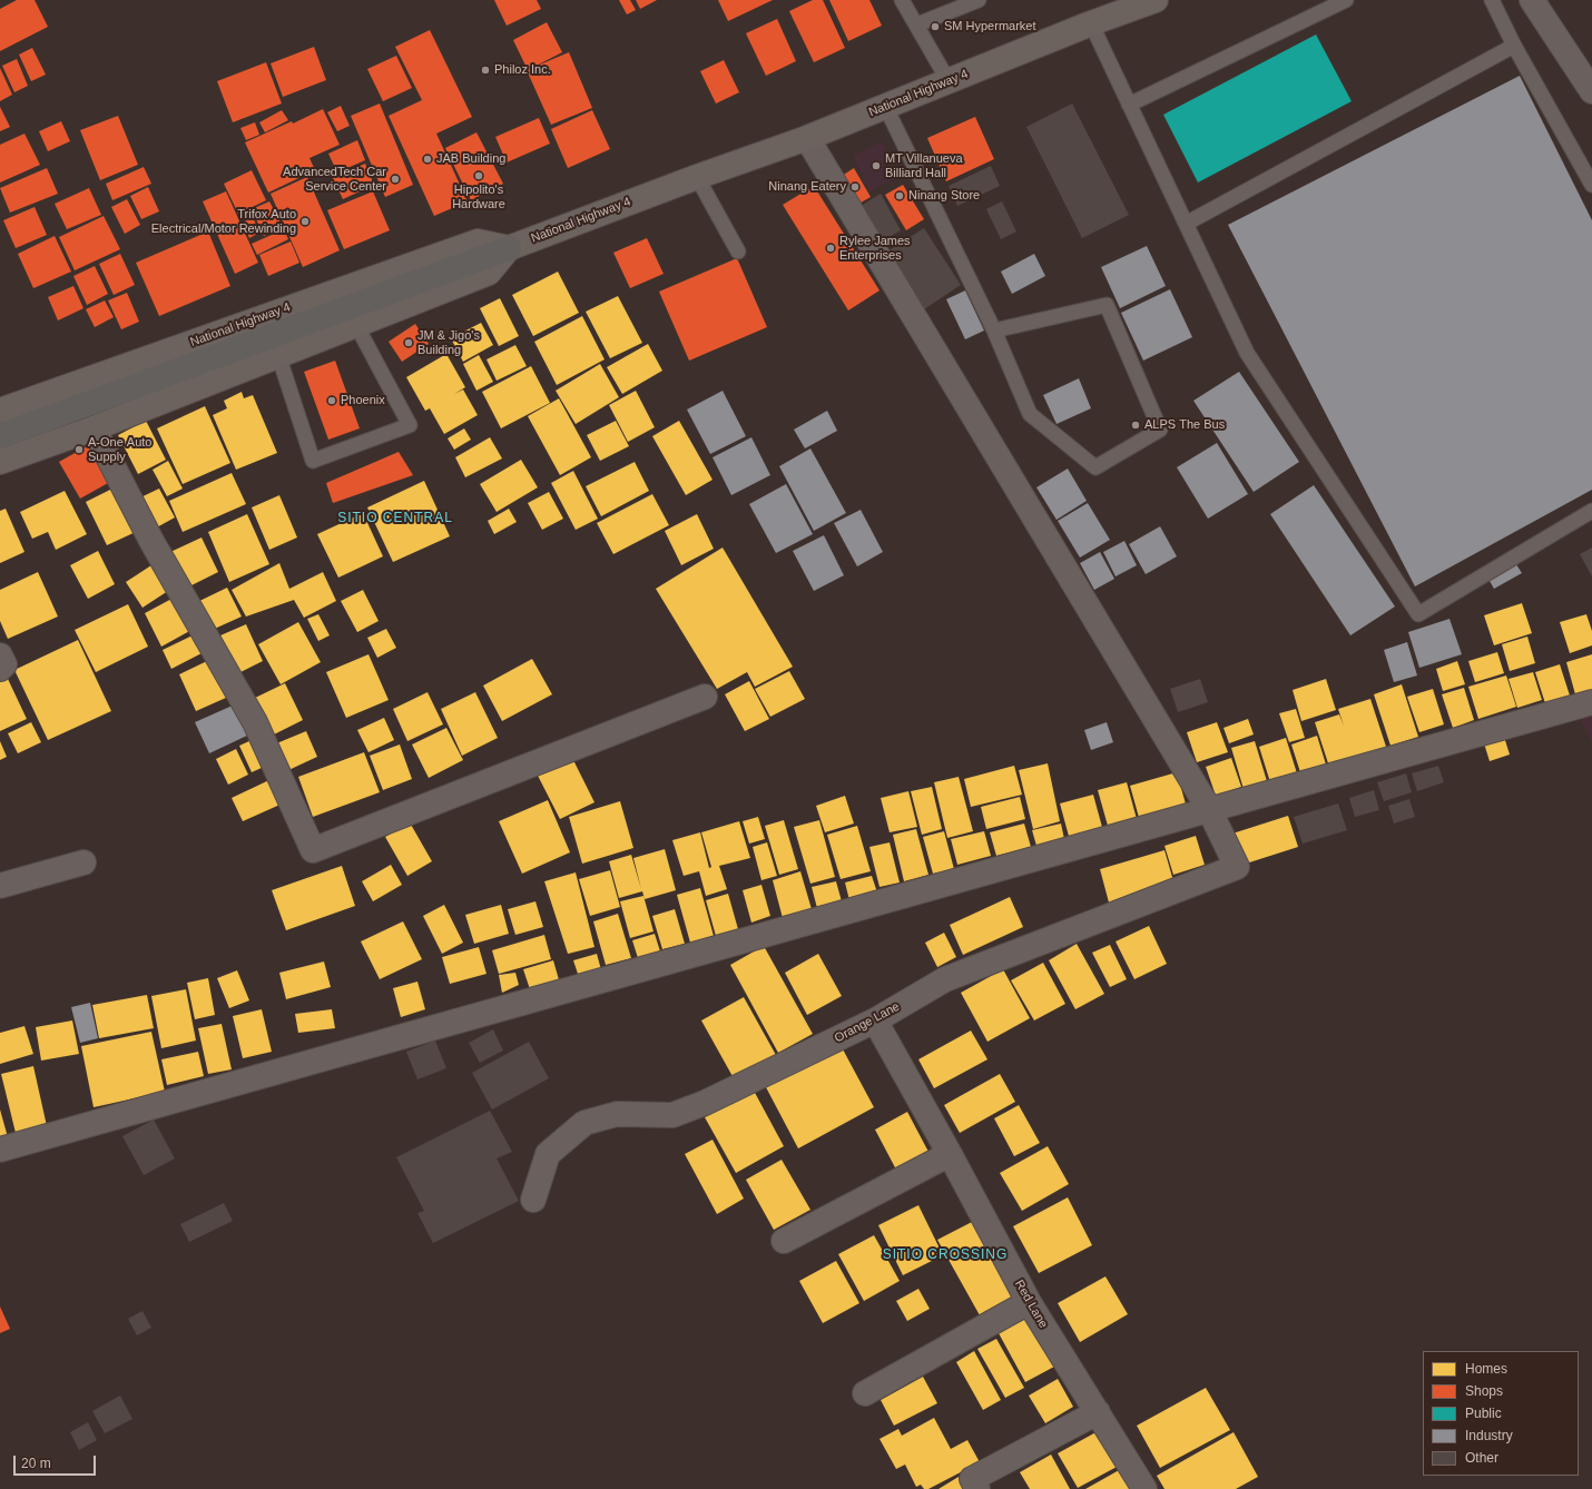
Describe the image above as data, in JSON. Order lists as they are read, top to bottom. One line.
{"streets":{"main road":["National Highway 4"],"street":["Orange Lane","Red Lane"]},"crossings":[["Orange Lane","Red Lane"]],"districts":["SITIO CENTRAL","SITIO CROSSING"],"places":["SM Hypermarket","Philoz Inc.","JAB Building","MT Villanueva Billiard Hall","Hipolito's Hardware","AdvancedTech Car Service Center","Ninang Eatery","Ninang Store","Trifox Auto Electrical/Motor Rewinding","Rylee James Enterprises","JM & Jigo's Building","Phoenix","ALPS The Bus","A-One Auto Supply"],"legend":["Homes","Shops","Public","Industry","Other"],"scale_bar":"20 m"}
